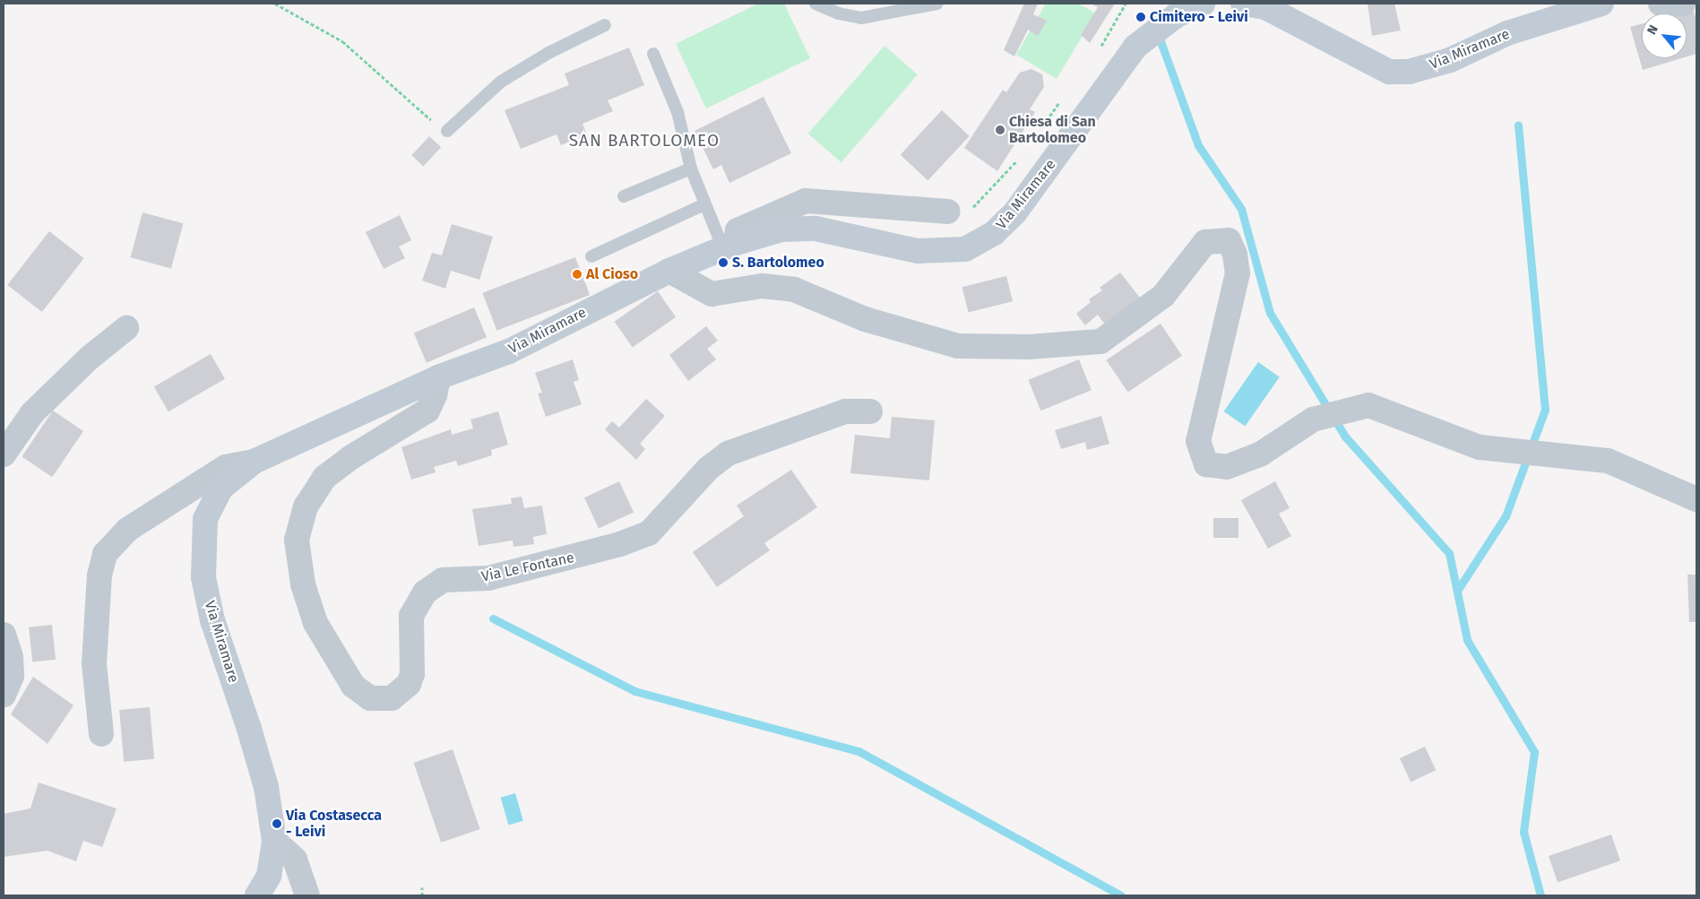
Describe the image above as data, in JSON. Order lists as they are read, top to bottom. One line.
{"streets":{"street":["Via Miramare","Via Le Fontane"]},"crossings":[["Via Miramare","Via Le Fontane"]],"districts":["SAN BARTOLOMEO"],"places":["Cimitero - Leivi","Chiesa di San Bartolomeo","S. Bartolomeo","Al Cioso","Via Costasecca - Leivi"],"north":"top left"}
